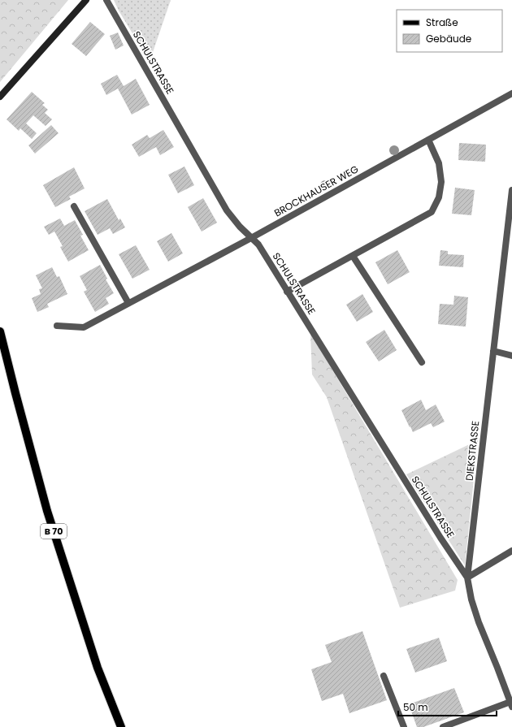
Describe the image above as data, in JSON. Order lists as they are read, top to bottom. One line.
{"streets":{"main road":["B 70"],"street":["SCHULSTRASSE","BROCKHAUSER WEG","DIEKSTRASSE"]},"crossings":[["SCHULSTRASSE","BROCKHAUSER WEG"],["SCHULSTRASSE","DIEKSTRASSE"]],"legend":["Straße","Gebäude"],"scale_bar":"50 m"}
